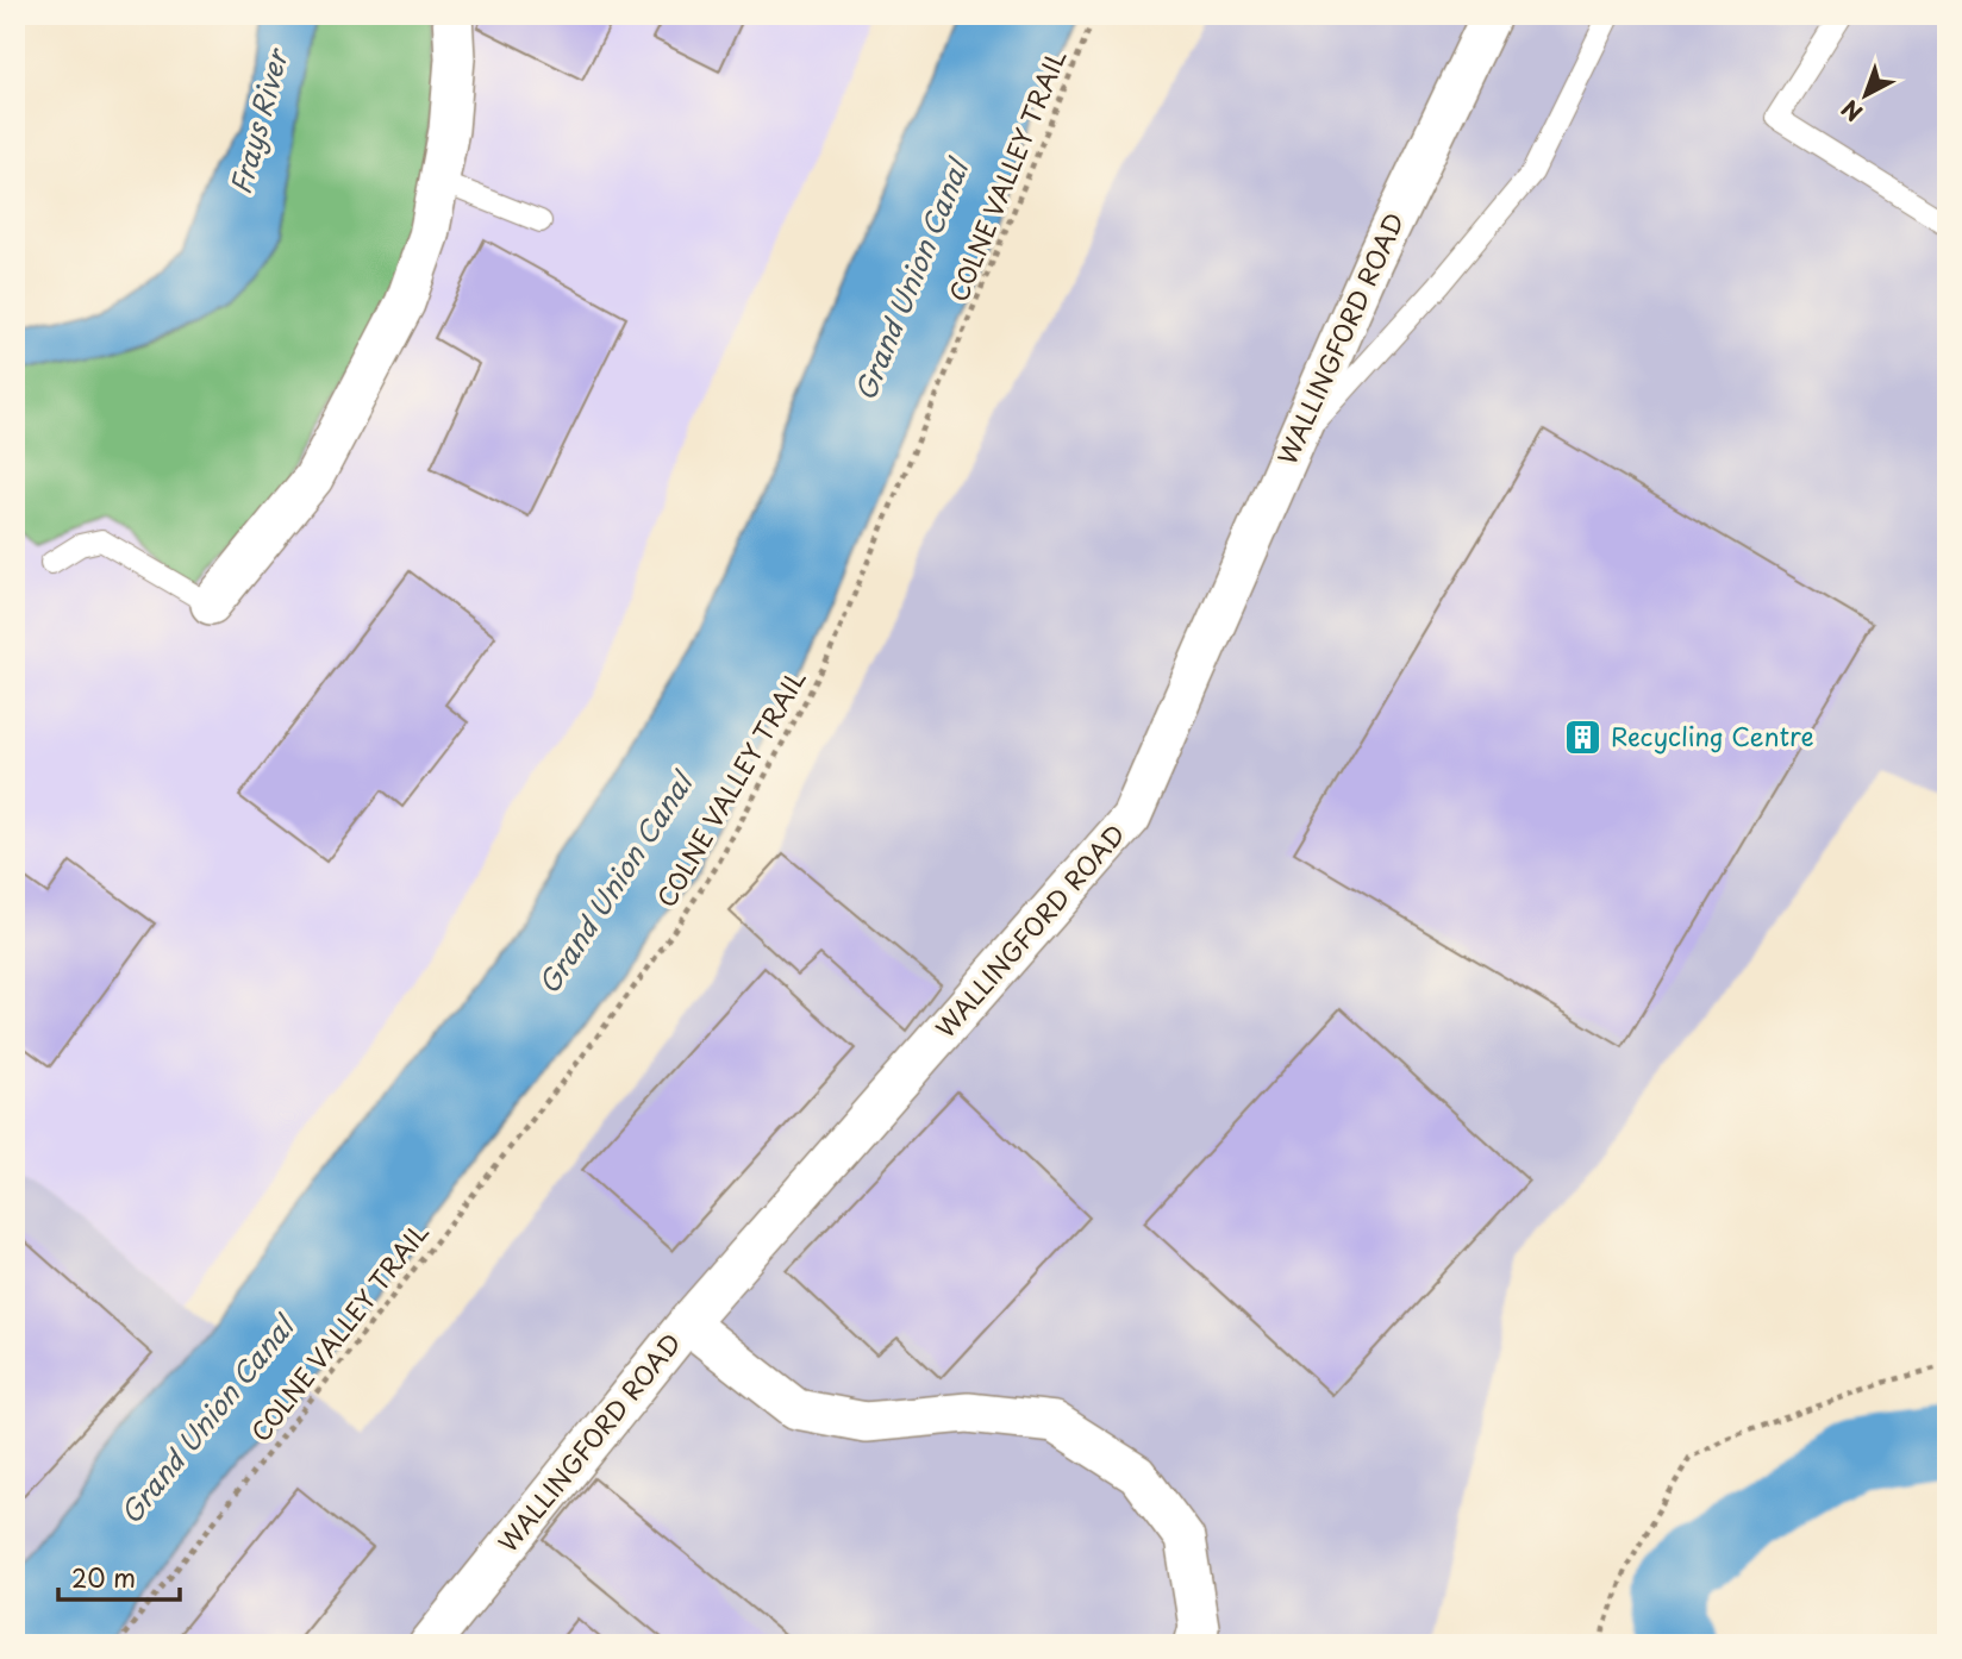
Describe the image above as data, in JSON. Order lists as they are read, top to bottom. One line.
{"streets":{"street":["WALLINGFORD ROAD"],"path":["COLNE VALLEY TRAIL"]},"water":["Frays River","Grand Union Canal"],"places":{"building":["Recycling Centre"]},"scale_bar":"20 m","north":"bottom left"}
